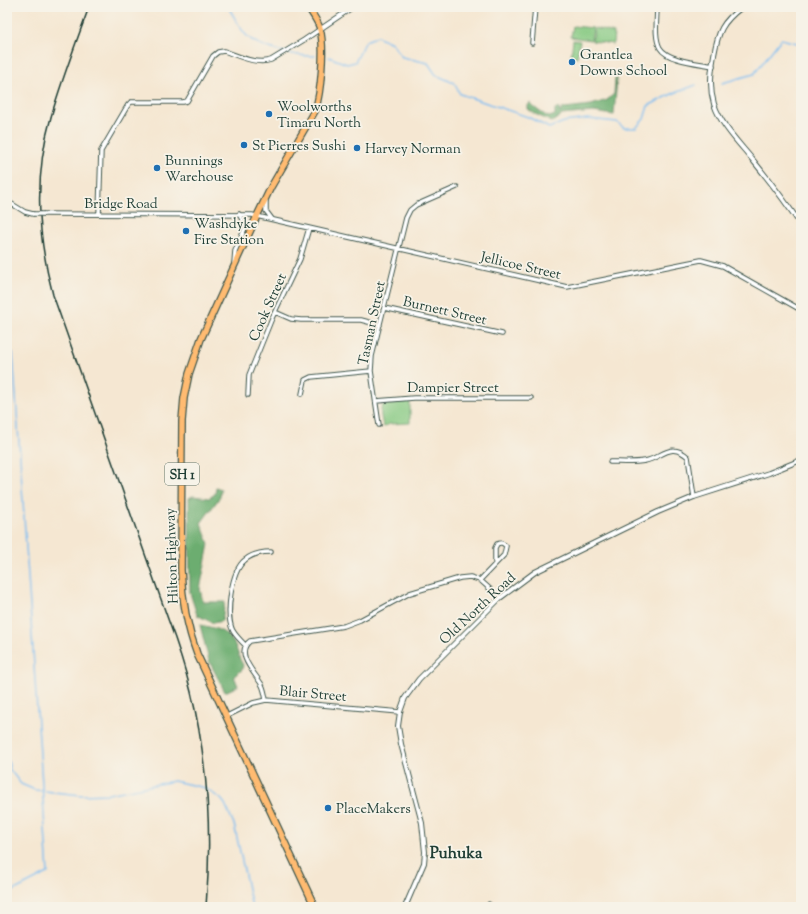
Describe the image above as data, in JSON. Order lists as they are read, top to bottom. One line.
{"streets":{"highway":["SH 1","Hilton Highway"],"street":["Bridge Road","Jellicoe Street","Cook Street","Burnett Street","Tasman Street","Dampier Street","Old North Road","Blair Street"]},"crossings":[["Bridge Road","Jellicoe Street"],["Bridge Road","SH 1"],["Bridge Road","Hilton Highway"],["Jellicoe Street","Cook Street"],["Jellicoe Street","Tasman Street"],["Jellicoe Street","SH 1"],["Jellicoe Street","Hilton Highway"],["Burnett Street","Tasman Street"],["Tasman Street","Dampier Street"],["SH 1","Hilton Highway"],["Hilton Highway","Blair Street"],["Old North Road","Blair Street"]],"districts":["Puhuka"],"places":["Grantlea Downs School","Woolworths Timaru North","St Pierres Sushi","Harvey Norman","Bunnings Warehouse","Washdyke Fire Station","PlaceMakers"]}
